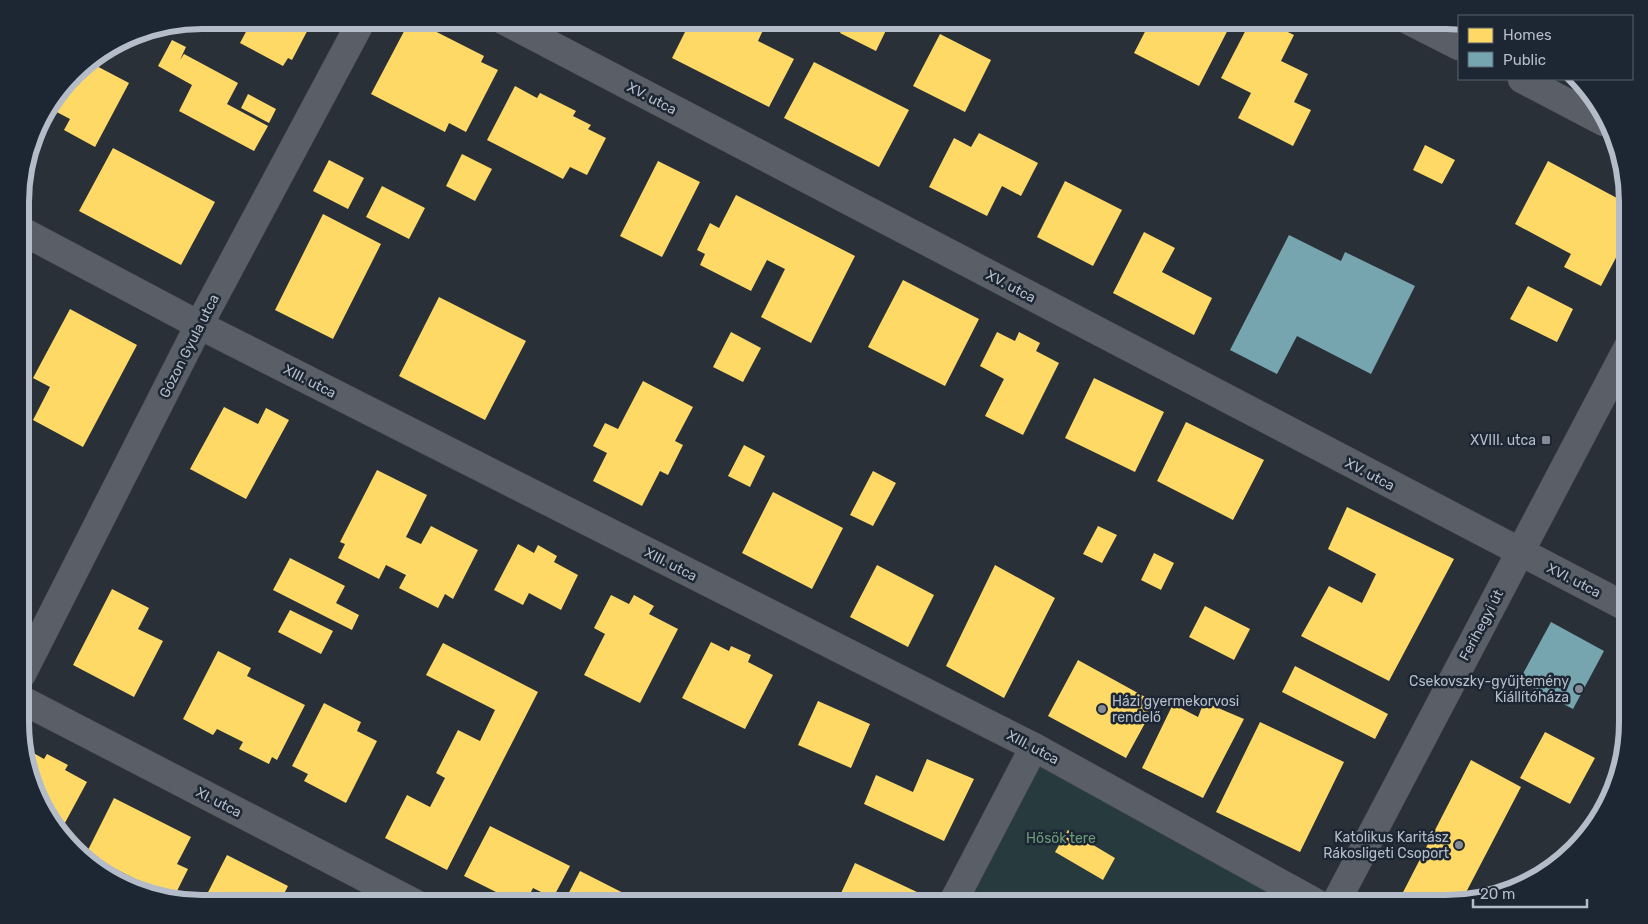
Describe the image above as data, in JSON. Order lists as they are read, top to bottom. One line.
{"streets":{"street":["XV. utca","Gózon Gyula utca","XIII. utca","XVI. utca","Ferihegyi út","XI. utca"]},"crossings":[["XV. utca","XVI. utca"],["XV. utca","Ferihegyi út"],["Gózon Gyula utca","XIII. utca"],["XVI. utca","Ferihegyi út"]],"parks":["Hősök tere"],"places":{"transit":["XVIII. utca"],"other":["Csekovszky-gyűjtemény Kiállítóháza","Házi gyermekorvosi rendelő","Katolikus Karitász Rákosligeti Csoport"]},"legend":["Homes","Public"],"scale_bar":"20 m"}
